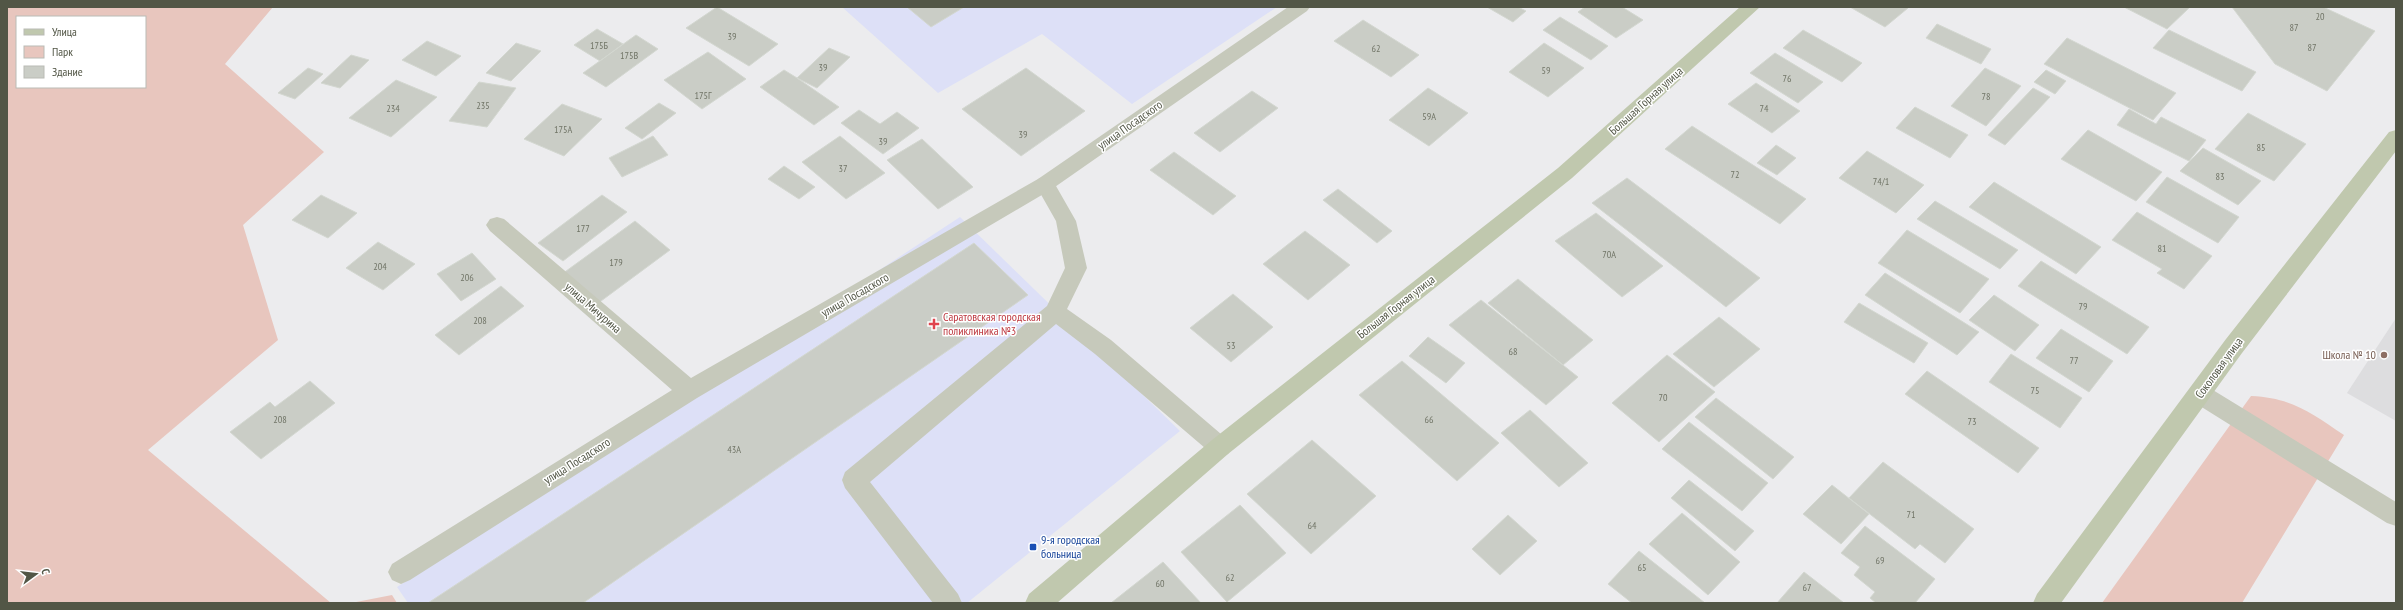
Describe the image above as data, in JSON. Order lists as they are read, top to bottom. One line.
{"streets":{"main road":["Большая Горная улица","Соколовая улица"],"street":["улица Посадского","улица Мичурина"]},"crossings":[["улица Посадского","улица Мичурина"]],"places":{"health":["Саратовская городская поликлиника №3"],"other":["Школа № 10"],"transit":["9-я городская больница"]},"house_numbers":["20","87","39","175Б","87","62","175В","39","59","76","175Г","78","235","234","74","59А","175А","39","39","85","37","72","83","74/1","177","81","70А","179","204","206","79","208","53","68","77","75","70","208","66","73","43А","71","64","69","65","62","60","67"],"legend":["Улица","Парк","Здание"],"north":"right"}
